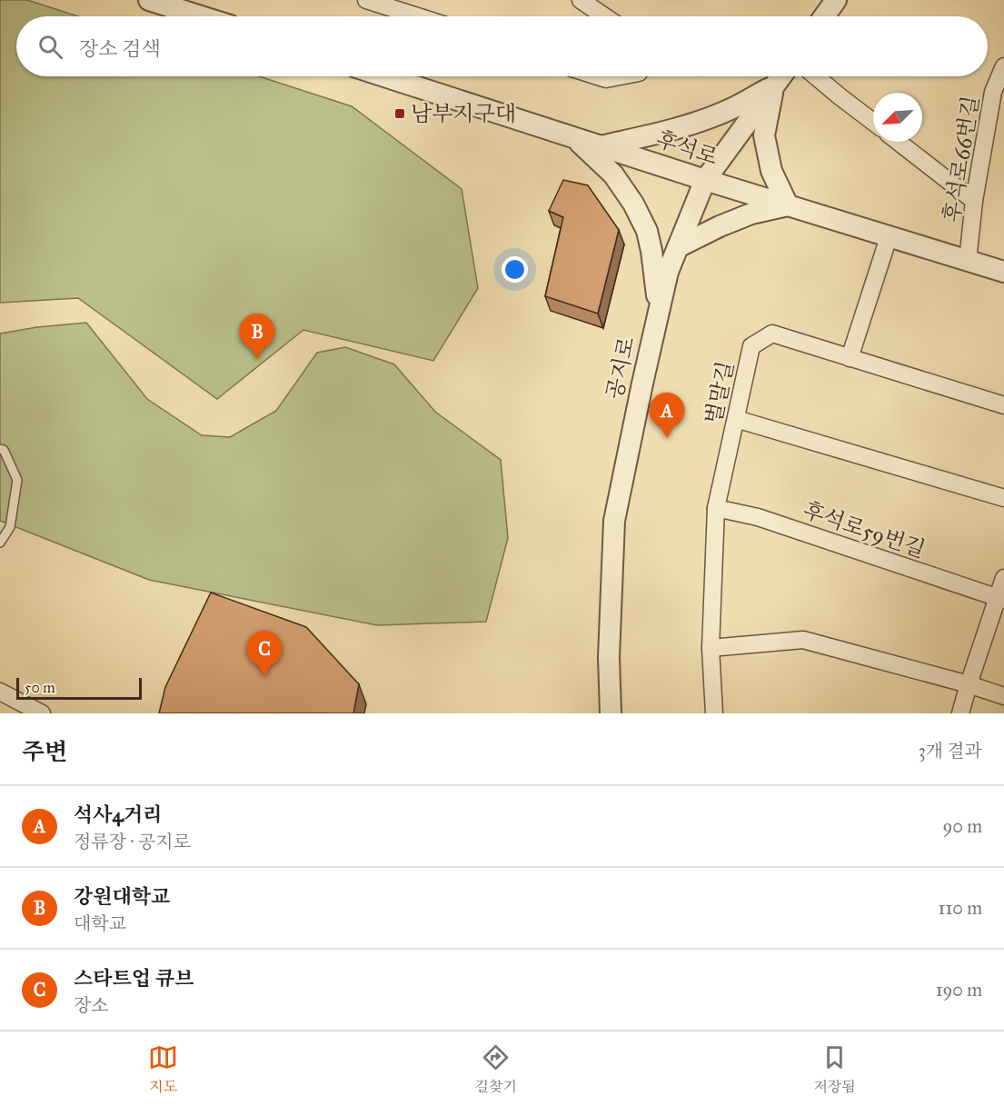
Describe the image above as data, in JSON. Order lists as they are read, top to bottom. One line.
{"streets":{"street":["후석로","후석로66번길","공지로","벌말길","후석로59번길"]},"crossings":[["후석로","후석로66번길"],["후석로","공지로"],["벌말길","후석로59번길"]],"places":{"transit":["남부지구대"]},"scale_bar":"50 m","north":"bottom left","page":{"search":"장소 검색","pins":["B","A","C"],"scale":"50 m","heading":["주변","3개 결과"],"list":[{"mark":"A","name":"석사4거리","note":"정류장 · 공지로","value":"90 m"},{"mark":"B","name":"강원대학교","note":"대학교","value":"110 m"},{"mark":"C","name":"스타트업 큐브","note":"장소","value":"190 m"}],"nav":["지도","길찾기","저장됨"]}}
